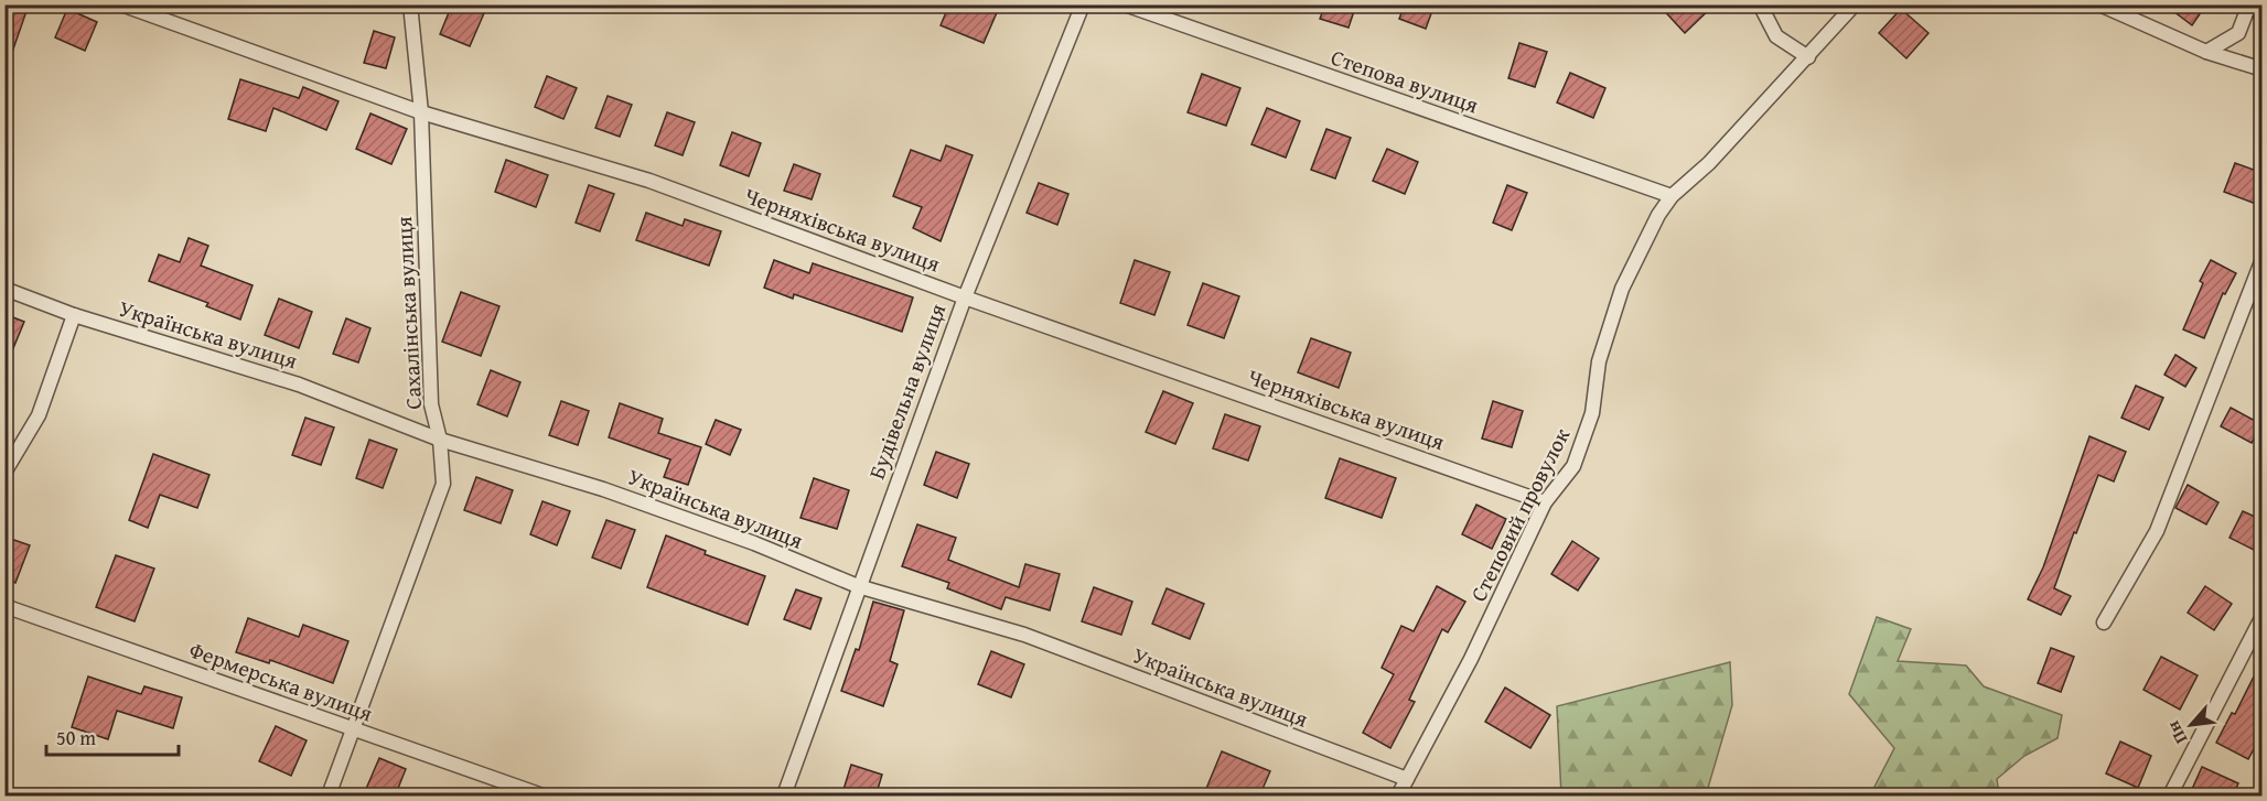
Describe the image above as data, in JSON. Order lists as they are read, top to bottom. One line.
{"streets":{"street":["Степова вулиця","Черняхівська вулиця","Сахалінська вулиця","Українська вулиця","Будівельна вулиця","Степовий провулок","Фермерська вулиця"]},"crossings":[["Степова вулиця","Степовий провулок"],["Черняхівська вулиця","Сахалінська вулиця"],["Черняхівська вулиця","Будівельна вулиця"],["Черняхівська вулиця","Степовий провулок"],["Сахалінська вулиця","Українська вулиця"],["Сахалінська вулиця","Фермерська вулиця"],["Українська вулиця","Будівельна вулиця"],["Українська вулиця","Степовий провулок"]],"scale_bar":"50 m","north":"bottom left"}
